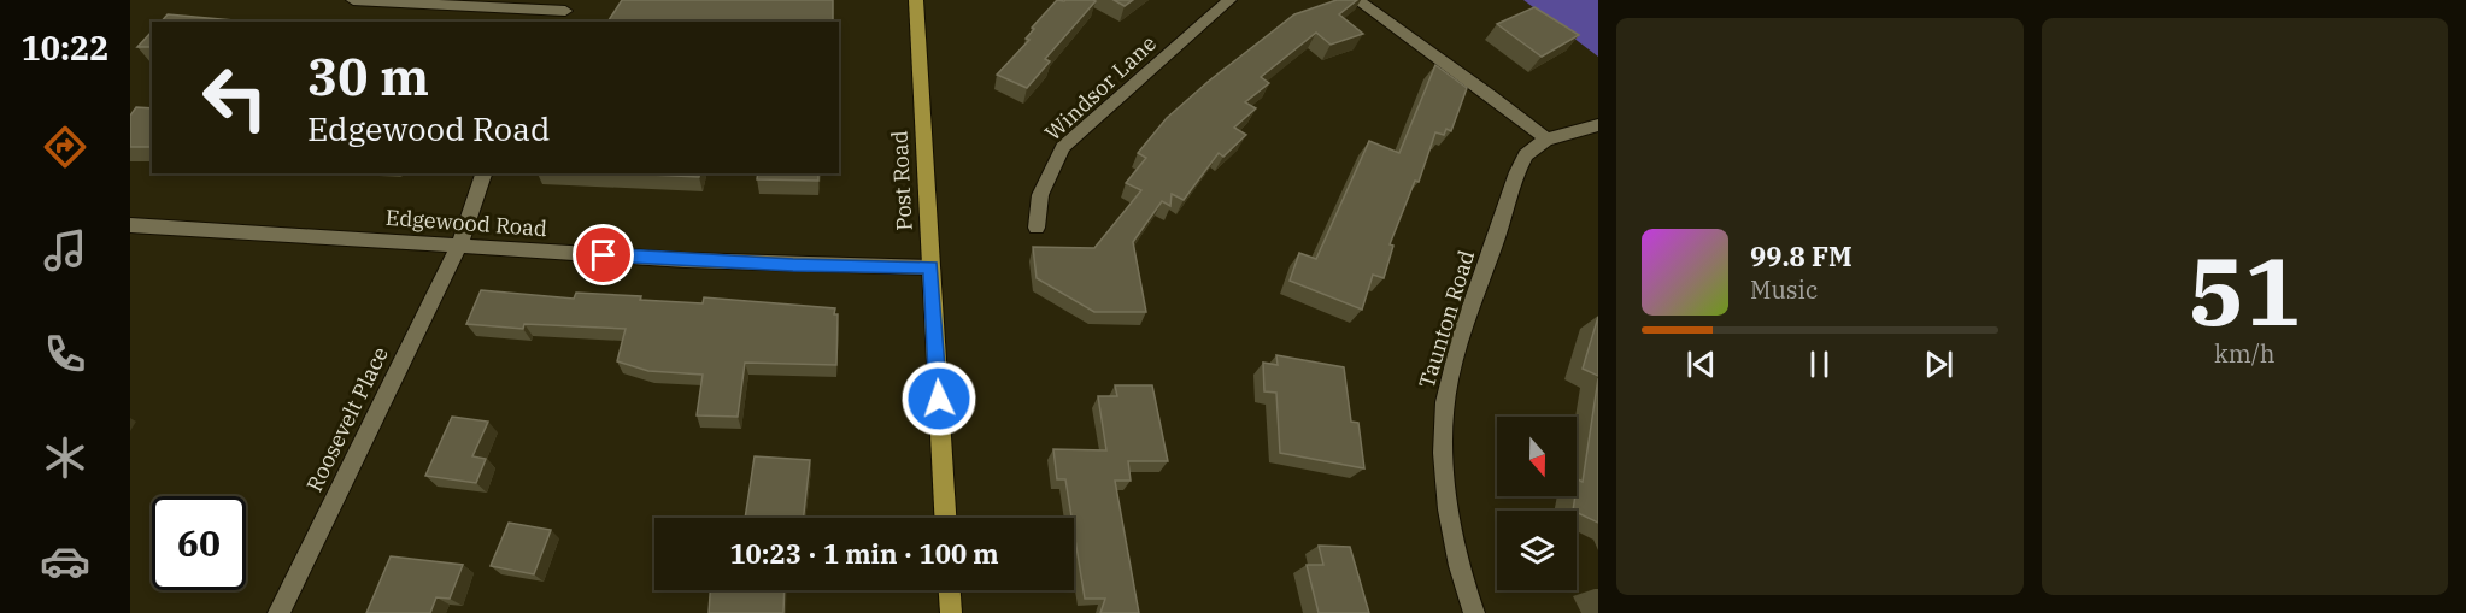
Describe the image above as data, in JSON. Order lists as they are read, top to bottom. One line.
{"streets":{"main road":["Post Road"],"street":["Windsor Lane","Edgewood Road","Taunton Road","Roosevelt Place"]},"crossings":[["Post Road","Edgewood Road"],["Edgewood Road","Roosevelt Place"]],"north":"bottom","page":{"tabs":"10:22","tile":["51","km/h"],"turn":["30 m","Edgewood Road"],"song":["99.8 FM","Music"],"limit":"60","trip":"10:23 · 1 min · 100 m"}}
